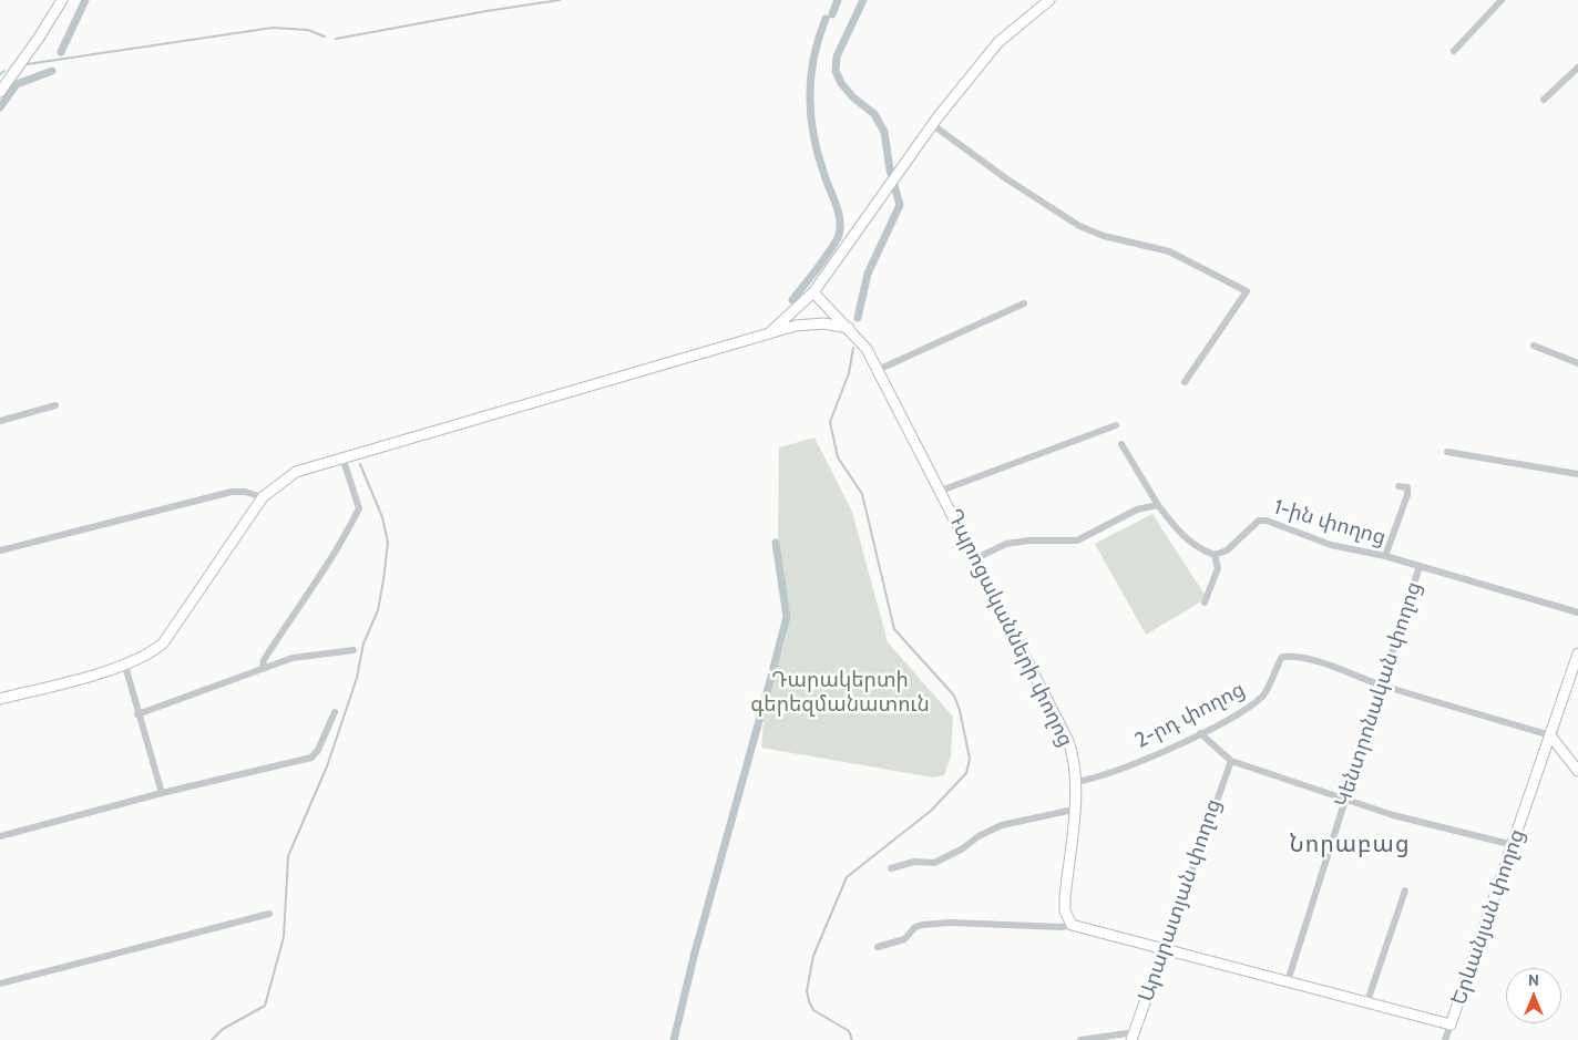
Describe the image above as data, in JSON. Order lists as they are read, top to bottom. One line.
{"streets":{"main road":["Դպրոցականների փողոց","Արարատյան փողոց","Երևանյան փողոց"],"street":["1-ին փողոց","Կենտրոնական փողոց","2-րդ փողոց"]},"crossings":[["1-ին փողոց","Կենտրոնական փողոց"],["Դպրոցականների փողոց","2-րդ փողոց"],["Կենտրոնական փողոց","2-րդ փողոց"],["Կենտրոնական փողոց","Երևանյան փողոց"],["2-րդ փողոց","Երևանյան փողոց"],["Արարատյան փողոց","Երևանյան փողոց"]],"districts":["Նորաբաց"],"parks":["Դարակերտի գերեզմանատուն"],"north":"top"}
